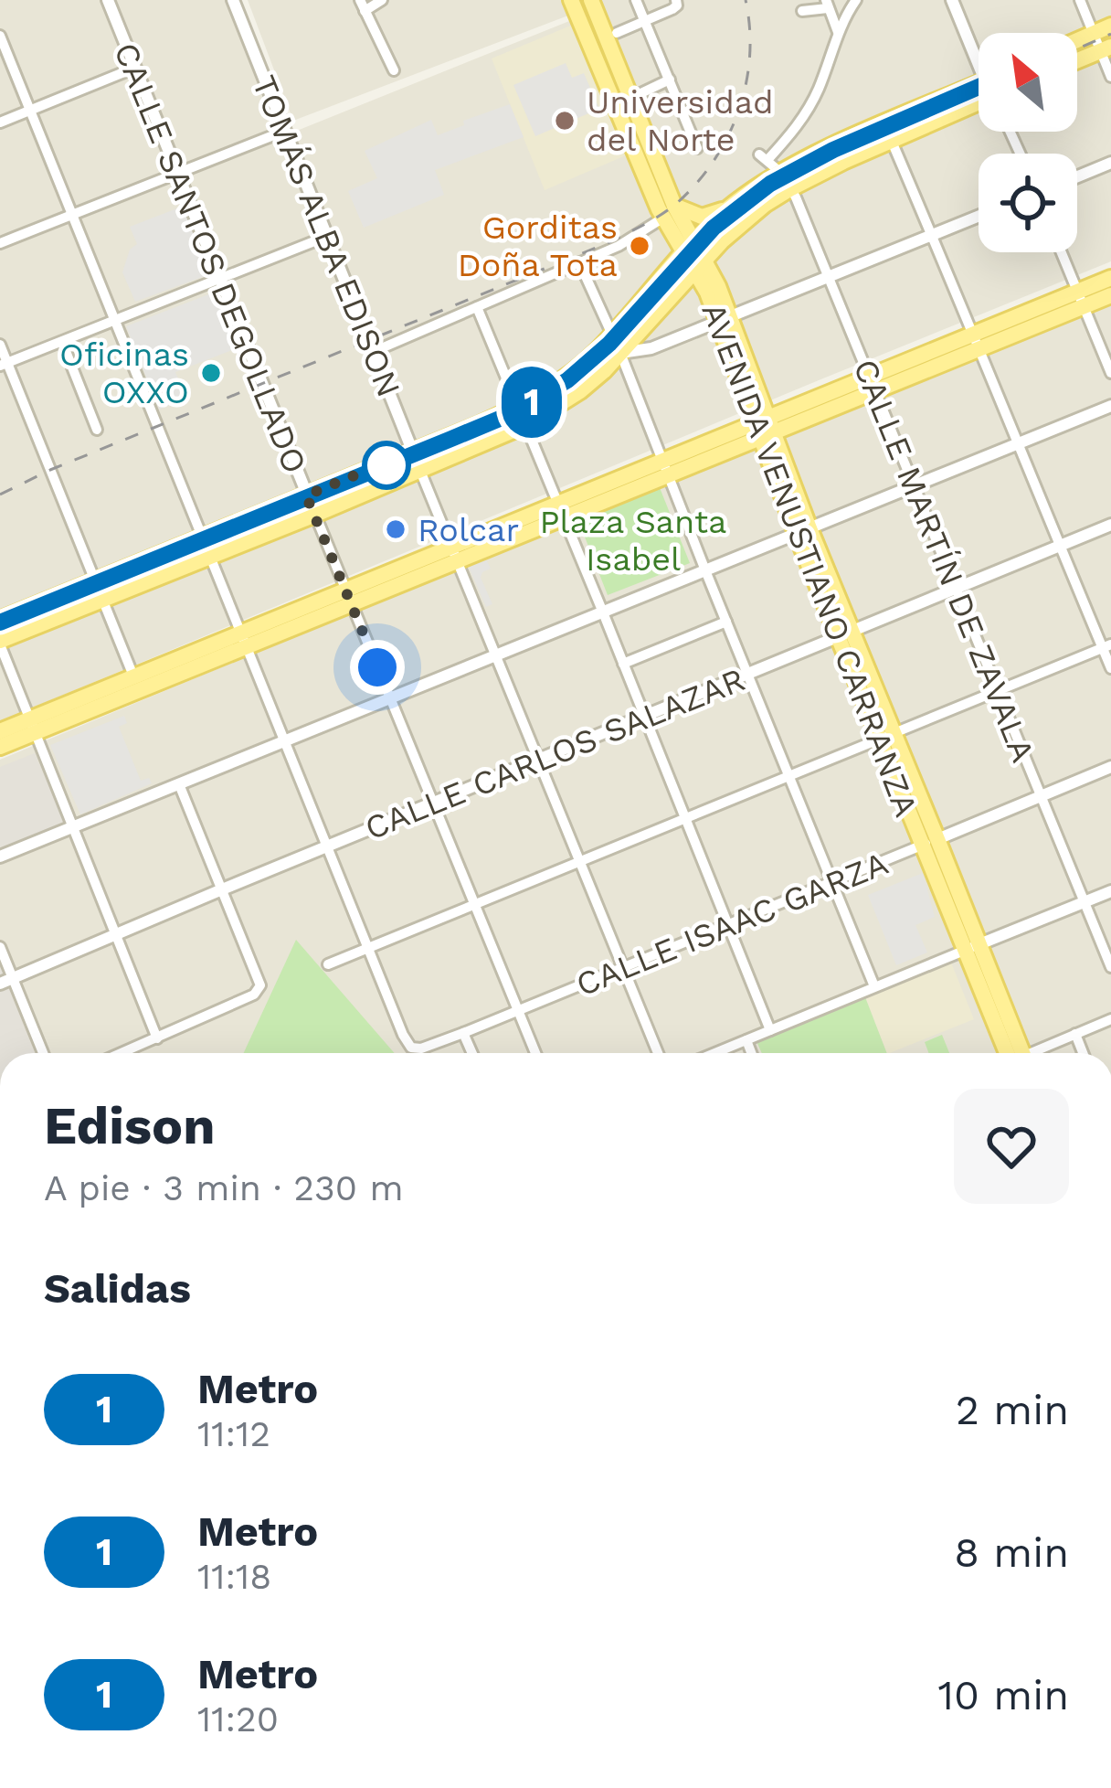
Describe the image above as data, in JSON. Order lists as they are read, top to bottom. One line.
{"streets":{"main road":["AVENIDA VENUSTIANO CARRANZA"],"street":["TOMÁS ALBA EDISON","CALLE SANTOS DEGOLLADO","CALLE MARTÍN DE ZAVALA","CALLE CARLOS SALAZAR","CALLE ISAAC GARZA"]},"crossings":[["CALLE SANTOS DEGOLLADO","CALLE CARLOS SALAZAR"],["CALLE SANTOS DEGOLLADO","CALLE ISAAC GARZA"],["AVENIDA VENUSTIANO CARRANZA","CALLE CARLOS SALAZAR"],["AVENIDA VENUSTIANO CARRANZA","CALLE ISAAC GARZA"],["CALLE MARTÍN DE ZAVALA","CALLE CARLOS SALAZAR"],["CALLE MARTÍN DE ZAVALA","CALLE ISAAC GARZA"]],"parks":["Plaza Santa Isabel"],"places":["Universidad del Norte","Gorditas Doña Tota","Oficinas OXXO","Rolcar"],"lines":["metro line 1"],"north":"top left","page":{"on_map":"1","heading":[["Edison","A pie · 3 min · 230 m"],"Salidas"],"list":[{"mark":"1","name":"Metro","note":"11:12","value":"2 min"},{"mark":"1","name":"Metro","note":"11:18","value":"8 min"},{"mark":"1","name":"Metro","note":"11:20","value":"10 min"}]}}
